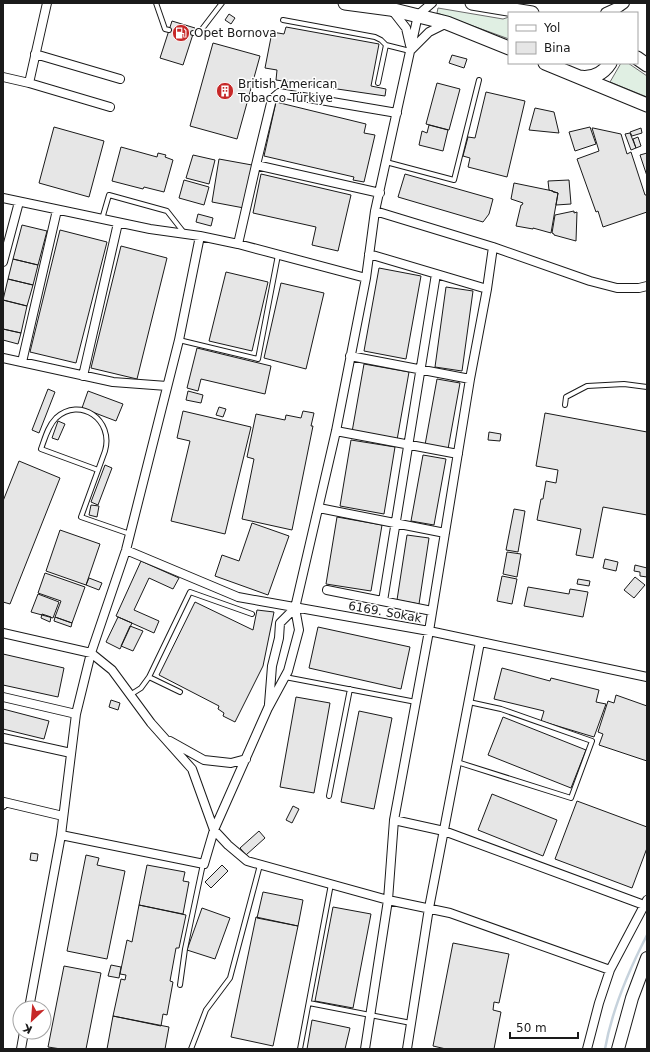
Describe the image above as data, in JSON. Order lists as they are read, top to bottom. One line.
{"streets":{"street":["6169. Sokak"]},"places":{"fuel station":["Opet Bornova"],"building":["British American Tobacco Türkiye"]},"legend":["Yol","Bina"],"scale_bar":"50 m","north":"bottom left"}
